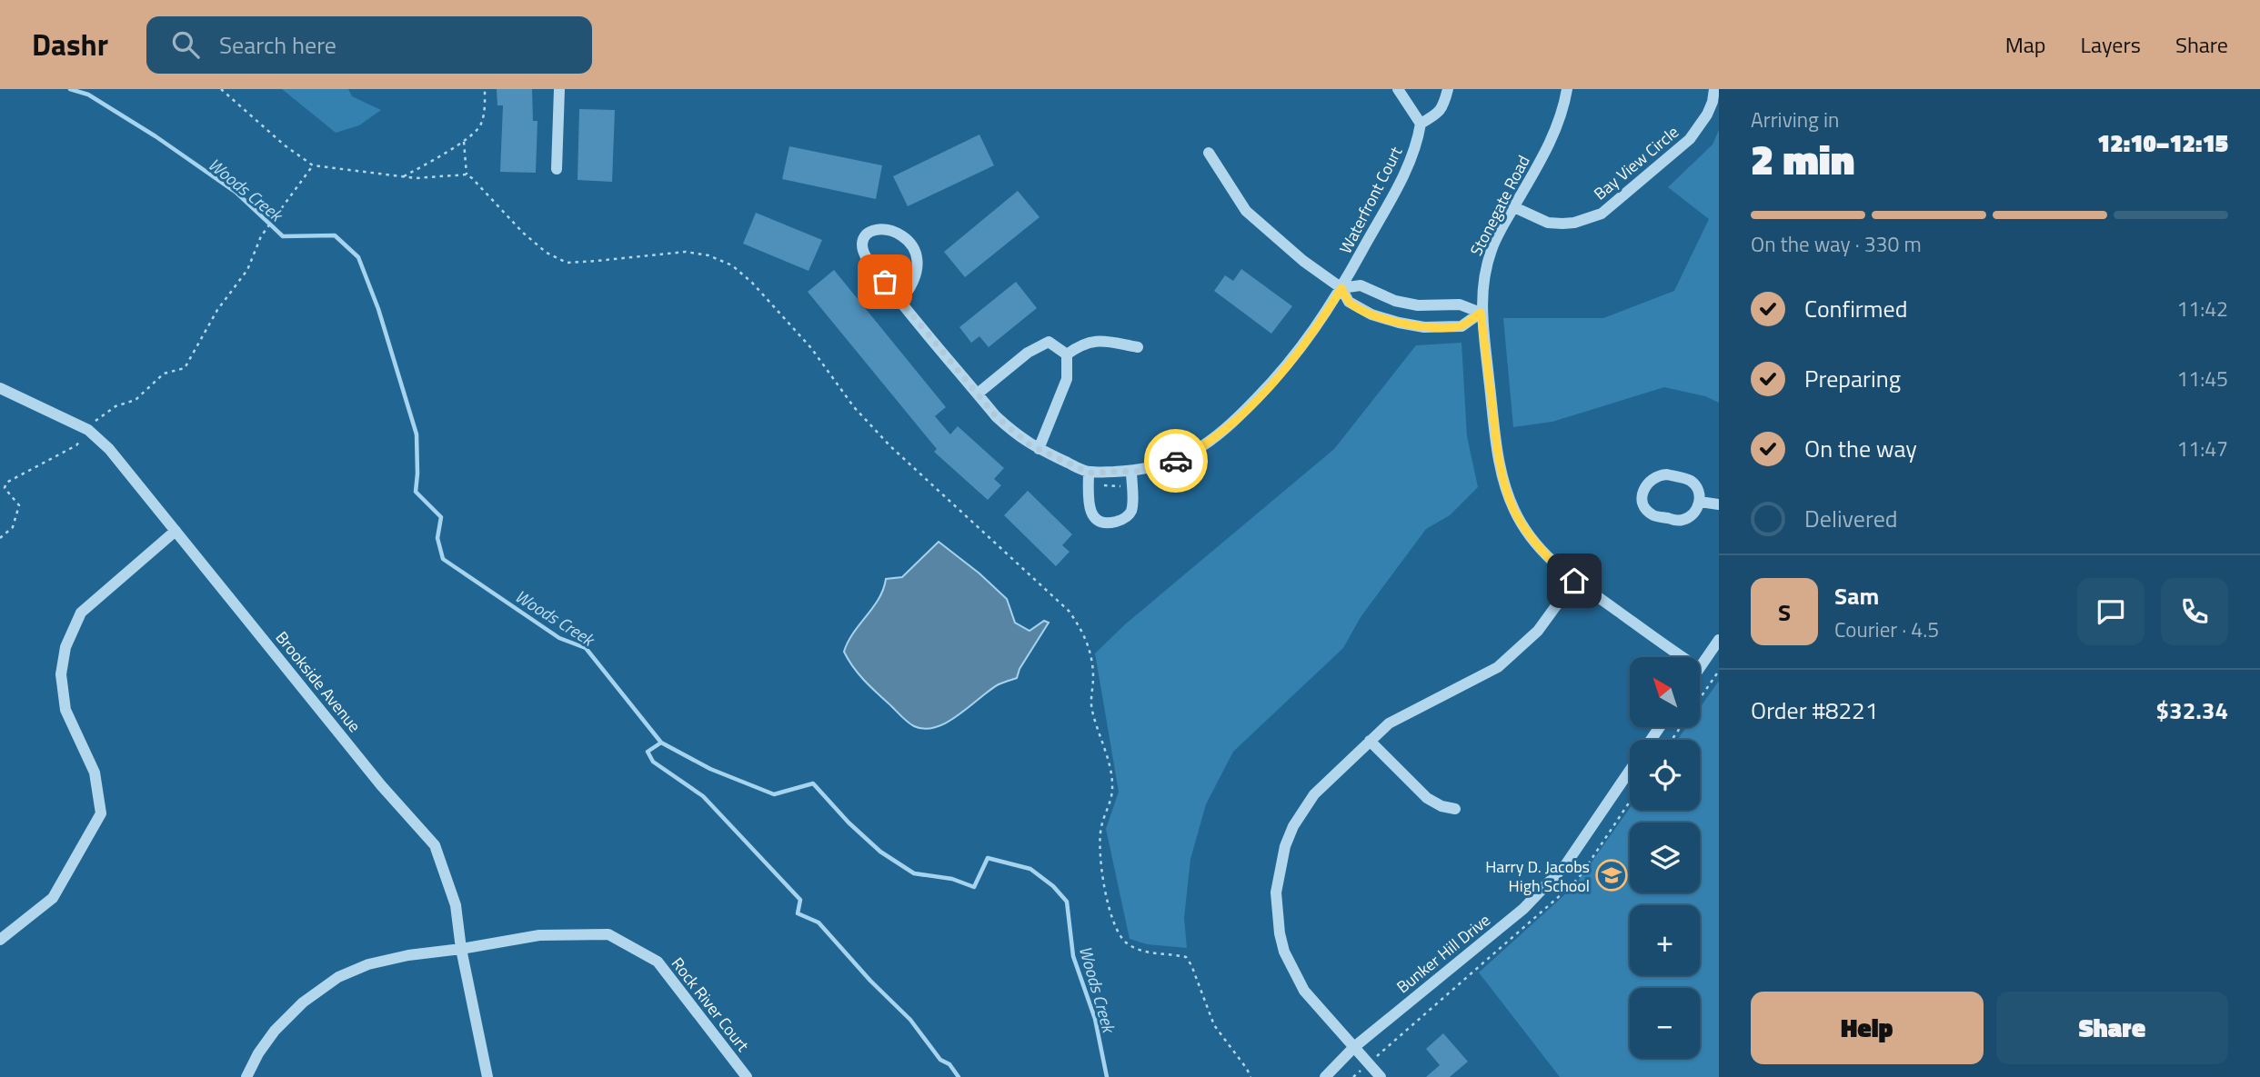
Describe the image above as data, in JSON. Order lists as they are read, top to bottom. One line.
{"streets":{"street":["Bay View Circle","Waterfront Court","Stonegate Road","Brookside Avenue","Bunker Hill Drive","Rock River Court"]},"crossings":[["Bay View Circle","Stonegate Road"],["Brookside Avenue","Rock River Court"]],"water":["Woods Creek"],"places":{"school or university":["Harry D. Jacobs High School"]},"north":"top left","page":{"header":"Dashr","search":"Search here","nav":["Map","Layers","Share"],"heading":["2 min","Arriving in","12:10–12:15"],"panel":["Sam","Courier · 4.5","Order #8221","$32.34"],"bar":"On the way · 330 m","list":[["Confirmed","11:42"],["Preparing","11:45"],["On the way","11:47"],"Delivered"],"round":"S","map_buttons":["+","−"],"buttons":["Help","Share"]}}
